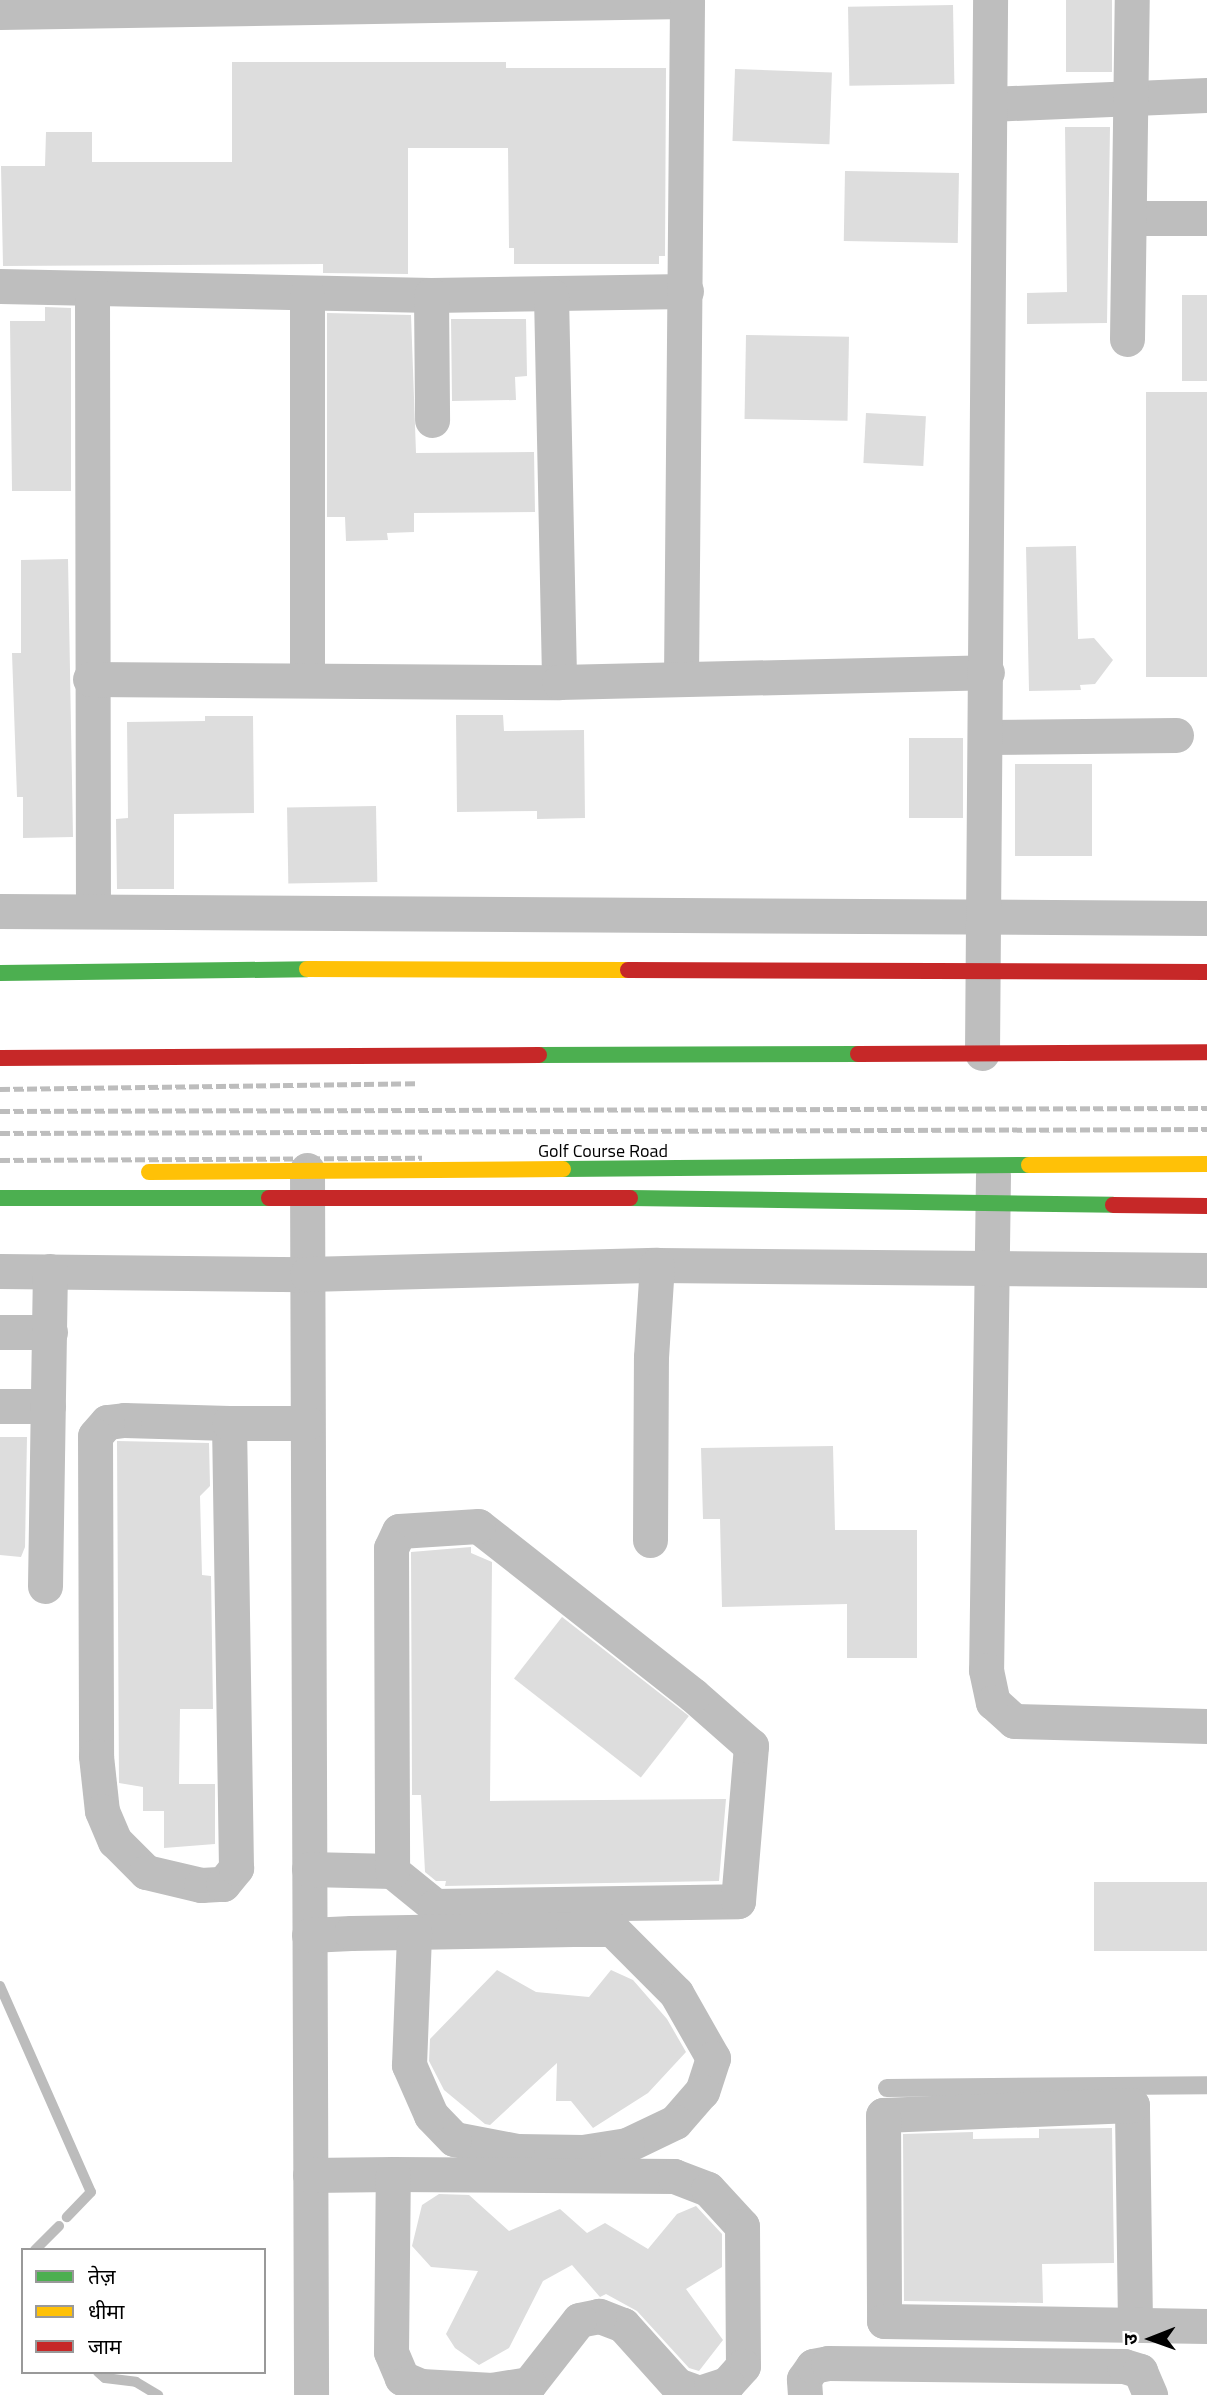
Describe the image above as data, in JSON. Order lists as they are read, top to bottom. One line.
{"streets":{"street":["Golf Course Road"]},"legend":["तेज़","धीमा","जाम"],"north":"left"}
